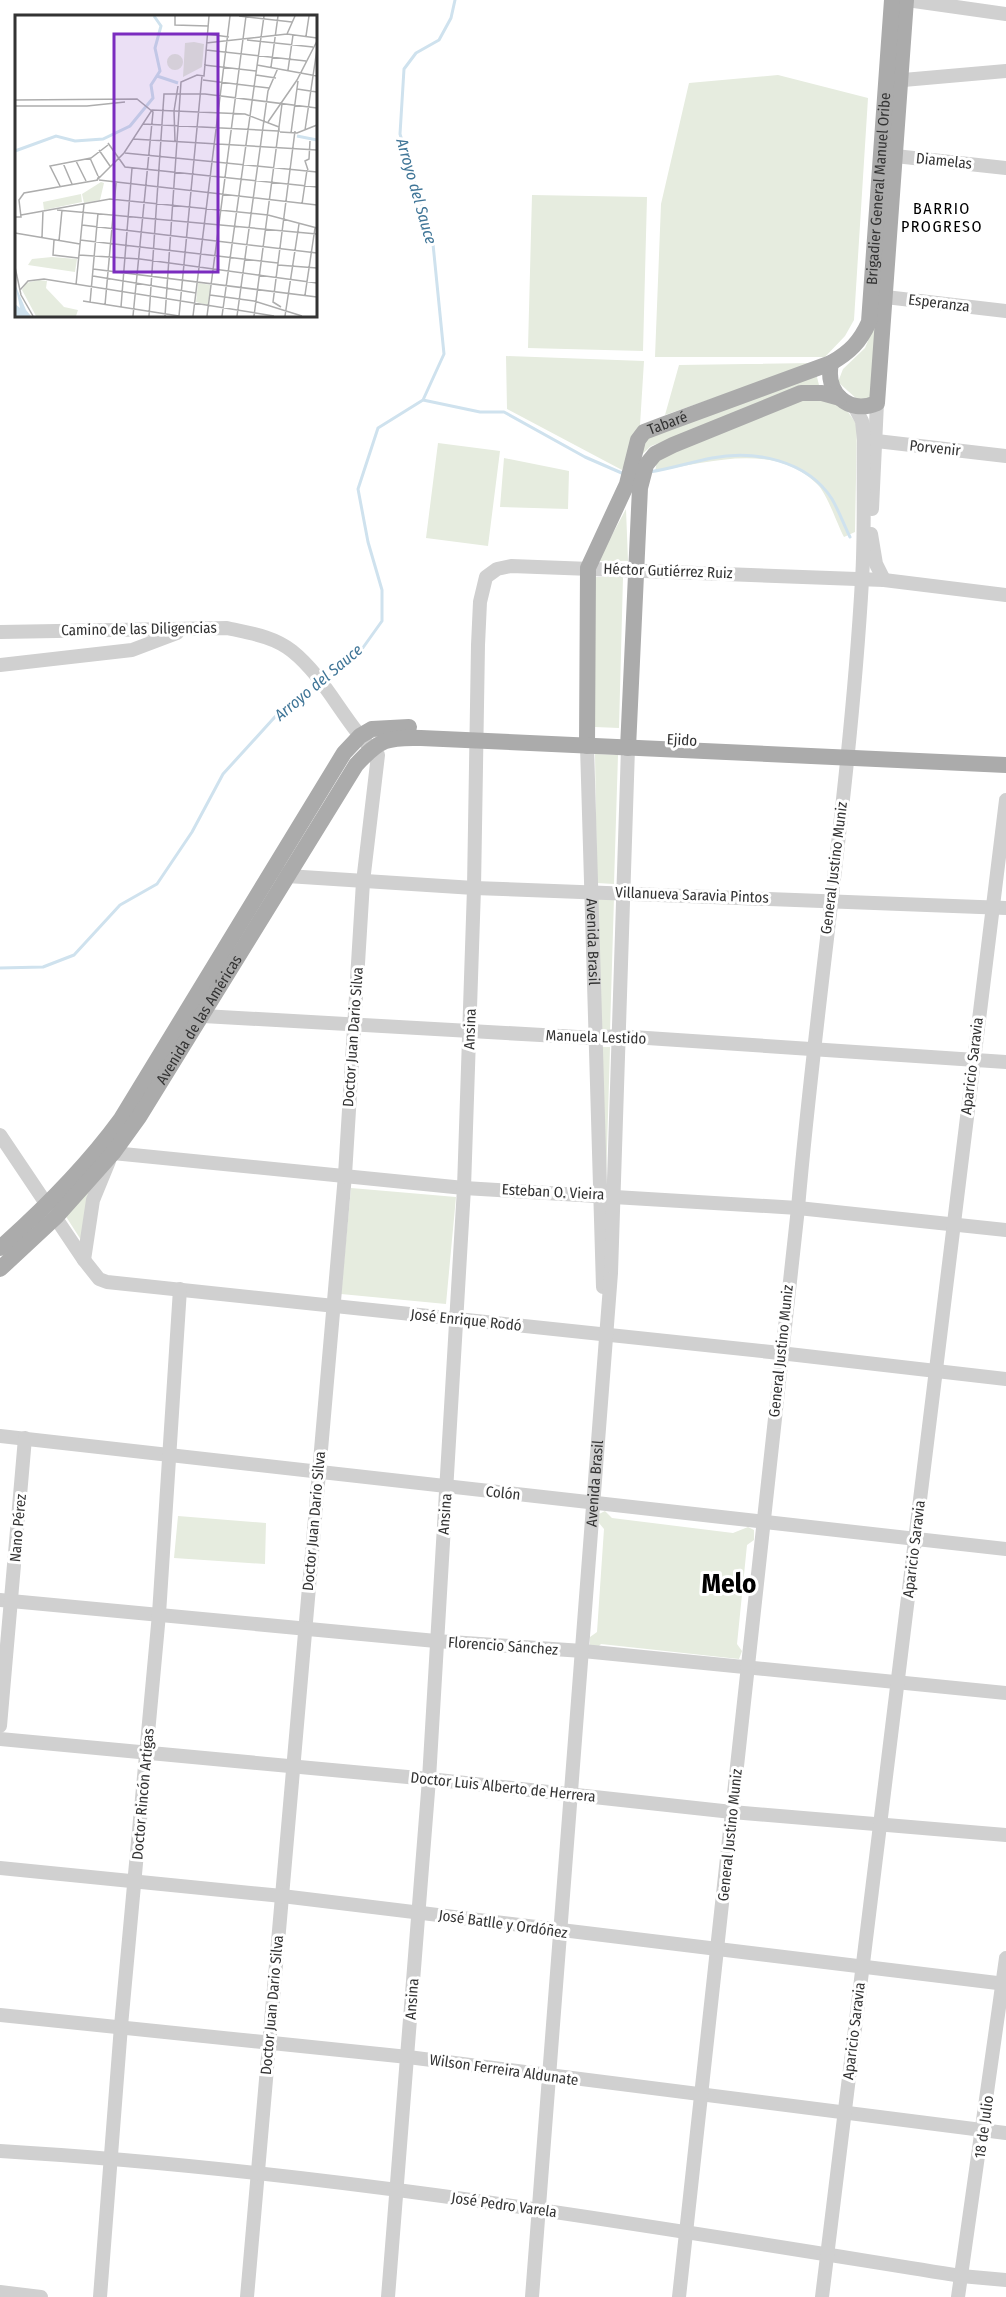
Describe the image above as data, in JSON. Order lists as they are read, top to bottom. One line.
{"streets":{"main road":["Brigadier General Manuel Oribe","Tabaré","Ejido","Avenida Brasil","Avenida de las Américas"],"street":["Diamelas","Esperanza","Porvenir","Héctor Gutiérrez Ruiz","Camino de las Diligencias","General Justino Muniz","Villanueva Saravia Pintos","Ansina","Doctor Juan Dario Silva","Manuela Lestido","Aparicio Saravia","Esteban O. Vieira","José Enrique Rodó","Colón","Nano Pérez","Florencio Sánchez","Doctor Luis Alberto de Herrera","Doctor Rincón Artigas","José Batlle y Ordóñez","Wilson Ferreira Aldunate","18 de Julio","José Pedro Varela"]},"crossings":[["Diamelas","Brigadier General Manuel Oribe"],["Brigadier General Manuel Oribe","Esperanza"],["Brigadier General Manuel Oribe","Tabaré"],["Brigadier General Manuel Oribe","General Justino Muniz"],["Tabaré","Héctor Gutiérrez Ruiz"],["Tabaré","General Justino Muniz"],["Tabaré","Avenida Brasil"],["Porvenir","General Justino Muniz"],["Héctor Gutiérrez Ruiz","Ejido"],["Héctor Gutiérrez Ruiz","General Justino Muniz"],["Héctor Gutiérrez Ruiz","Avenida Brasil"],["Héctor Gutiérrez Ruiz","Ansina"],["Camino de las Diligencias","Ejido"],["Camino de las Diligencias","Avenida de las Américas"],["Camino de las Diligencias","Doctor Juan Dario Silva"],["Ejido","General Justino Muniz"],["Ejido","Avenida Brasil"],["Ejido","Avenida de las Américas"],["Ejido","Ansina"],["Ejido","Doctor Juan Dario Silva"],["General Justino Muniz","Villanueva Saravia Pintos"],["General Justino Muniz","Manuela Lestido"],["General Justino Muniz","Esteban O. Vieira"],["General Justino Muniz","José Enrique Rodó"],["General Justino Muniz","Colón"],["General Justino Muniz","Florencio Sánchez"],["General Justino Muniz","Doctor Luis Alberto de Herrera"],["General Justino Muniz","José Batlle y Ordóñez"],["General Justino Muniz","Wilson Ferreira Aldunate"],["General Justino Muniz","José Pedro Varela"],["Villanueva Saravia Pintos","Avenida Brasil"],["Villanueva Saravia Pintos","Avenida de las Américas"],["Villanueva Saravia Pintos","Ansina"],["Villanueva Saravia Pintos","Doctor Juan Dario Silva"],["Villanueva Saravia Pintos","Aparicio Saravia"],["Avenida Brasil","Manuela Lestido"],["Avenida Brasil","Esteban O. Vieira"],["Avenida Brasil","José Enrique Rodó"],["Avenida Brasil","Colón"],["Avenida Brasil","Florencio Sánchez"],["Avenida Brasil","Doctor Luis Alberto de Herrera"],["Avenida Brasil","José Batlle y Ordóñez"],["Avenida Brasil","Wilson Ferreira Aldunate"],["Avenida Brasil","José Pedro Varela"],["Avenida de las Américas","Doctor Juan Dario Silva"],["Avenida de las Américas","Manuela Lestido"],["Avenida de las Américas","Esteban O. Vieira"],["Avenida de las Américas","José Enrique Rodó"],["Ansina","Manuela Lestido"],["Ansina","Esteban O. Vieira"],["Ansina","José Enrique Rodó"],["Ansina","Colón"],["Ansina","Florencio Sánchez"],["Ansina","Doctor Luis Alberto de Herrera"],["Ansina","José Batlle y Ordóñez"],["Ansina","Wilson Ferreira Aldunate"],["Ansina","José Pedro Varela"],["Doctor Juan Dario Silva","Manuela Lestido"],["Doctor Juan Dario Silva","Esteban O. Vieira"],["Doctor Juan Dario Silva","José Enrique Rodó"],["Doctor Juan Dario Silva","Colón"],["Doctor Juan Dario Silva","Florencio Sánchez"],["Doctor Juan Dario Silva","Doctor Luis Alberto de Herrera"],["Doctor Juan Dario Silva","José Batlle y Ordóñez"],["Doctor Juan Dario Silva","Wilson Ferreira Aldunate"],["Doctor Juan Dario Silva","José Pedro Varela"],["Manuela Lestido","Aparicio Saravia"],["Aparicio Saravia","Esteban O. Vieira"],["Aparicio Saravia","José Enrique Rodó"],["Aparicio Saravia","Colón"],["Aparicio Saravia","Florencio Sánchez"],["Aparicio Saravia","Doctor Luis Alberto de Herrera"],["Aparicio Saravia","José Batlle y Ordóñez"],["Aparicio Saravia","Wilson Ferreira Aldunate"],["Aparicio Saravia","José Pedro Varela"],["José Enrique Rodó","Doctor Rincón Artigas"],["Colón","Nano Pérez"],["Colón","Doctor Rincón Artigas"],["Nano Pérez","Florencio Sánchez"],["Florencio Sánchez","Doctor Rincón Artigas"],["Doctor Luis Alberto de Herrera","Doctor Rincón Artigas"],["Doctor Rincón Artigas","José Batlle y Ordóñez"],["Doctor Rincón Artigas","Wilson Ferreira Aldunate"],["Doctor Rincón Artigas","José Pedro Varela"],["José Batlle y Ordóñez","18 de Julio"],["Wilson Ferreira Aldunate","18 de Julio"],["18 de Julio","José Pedro Varela"]],"districts":["BARRIO PROGRESO","Melo"],"water":["Arroyo del Sauce"]}
